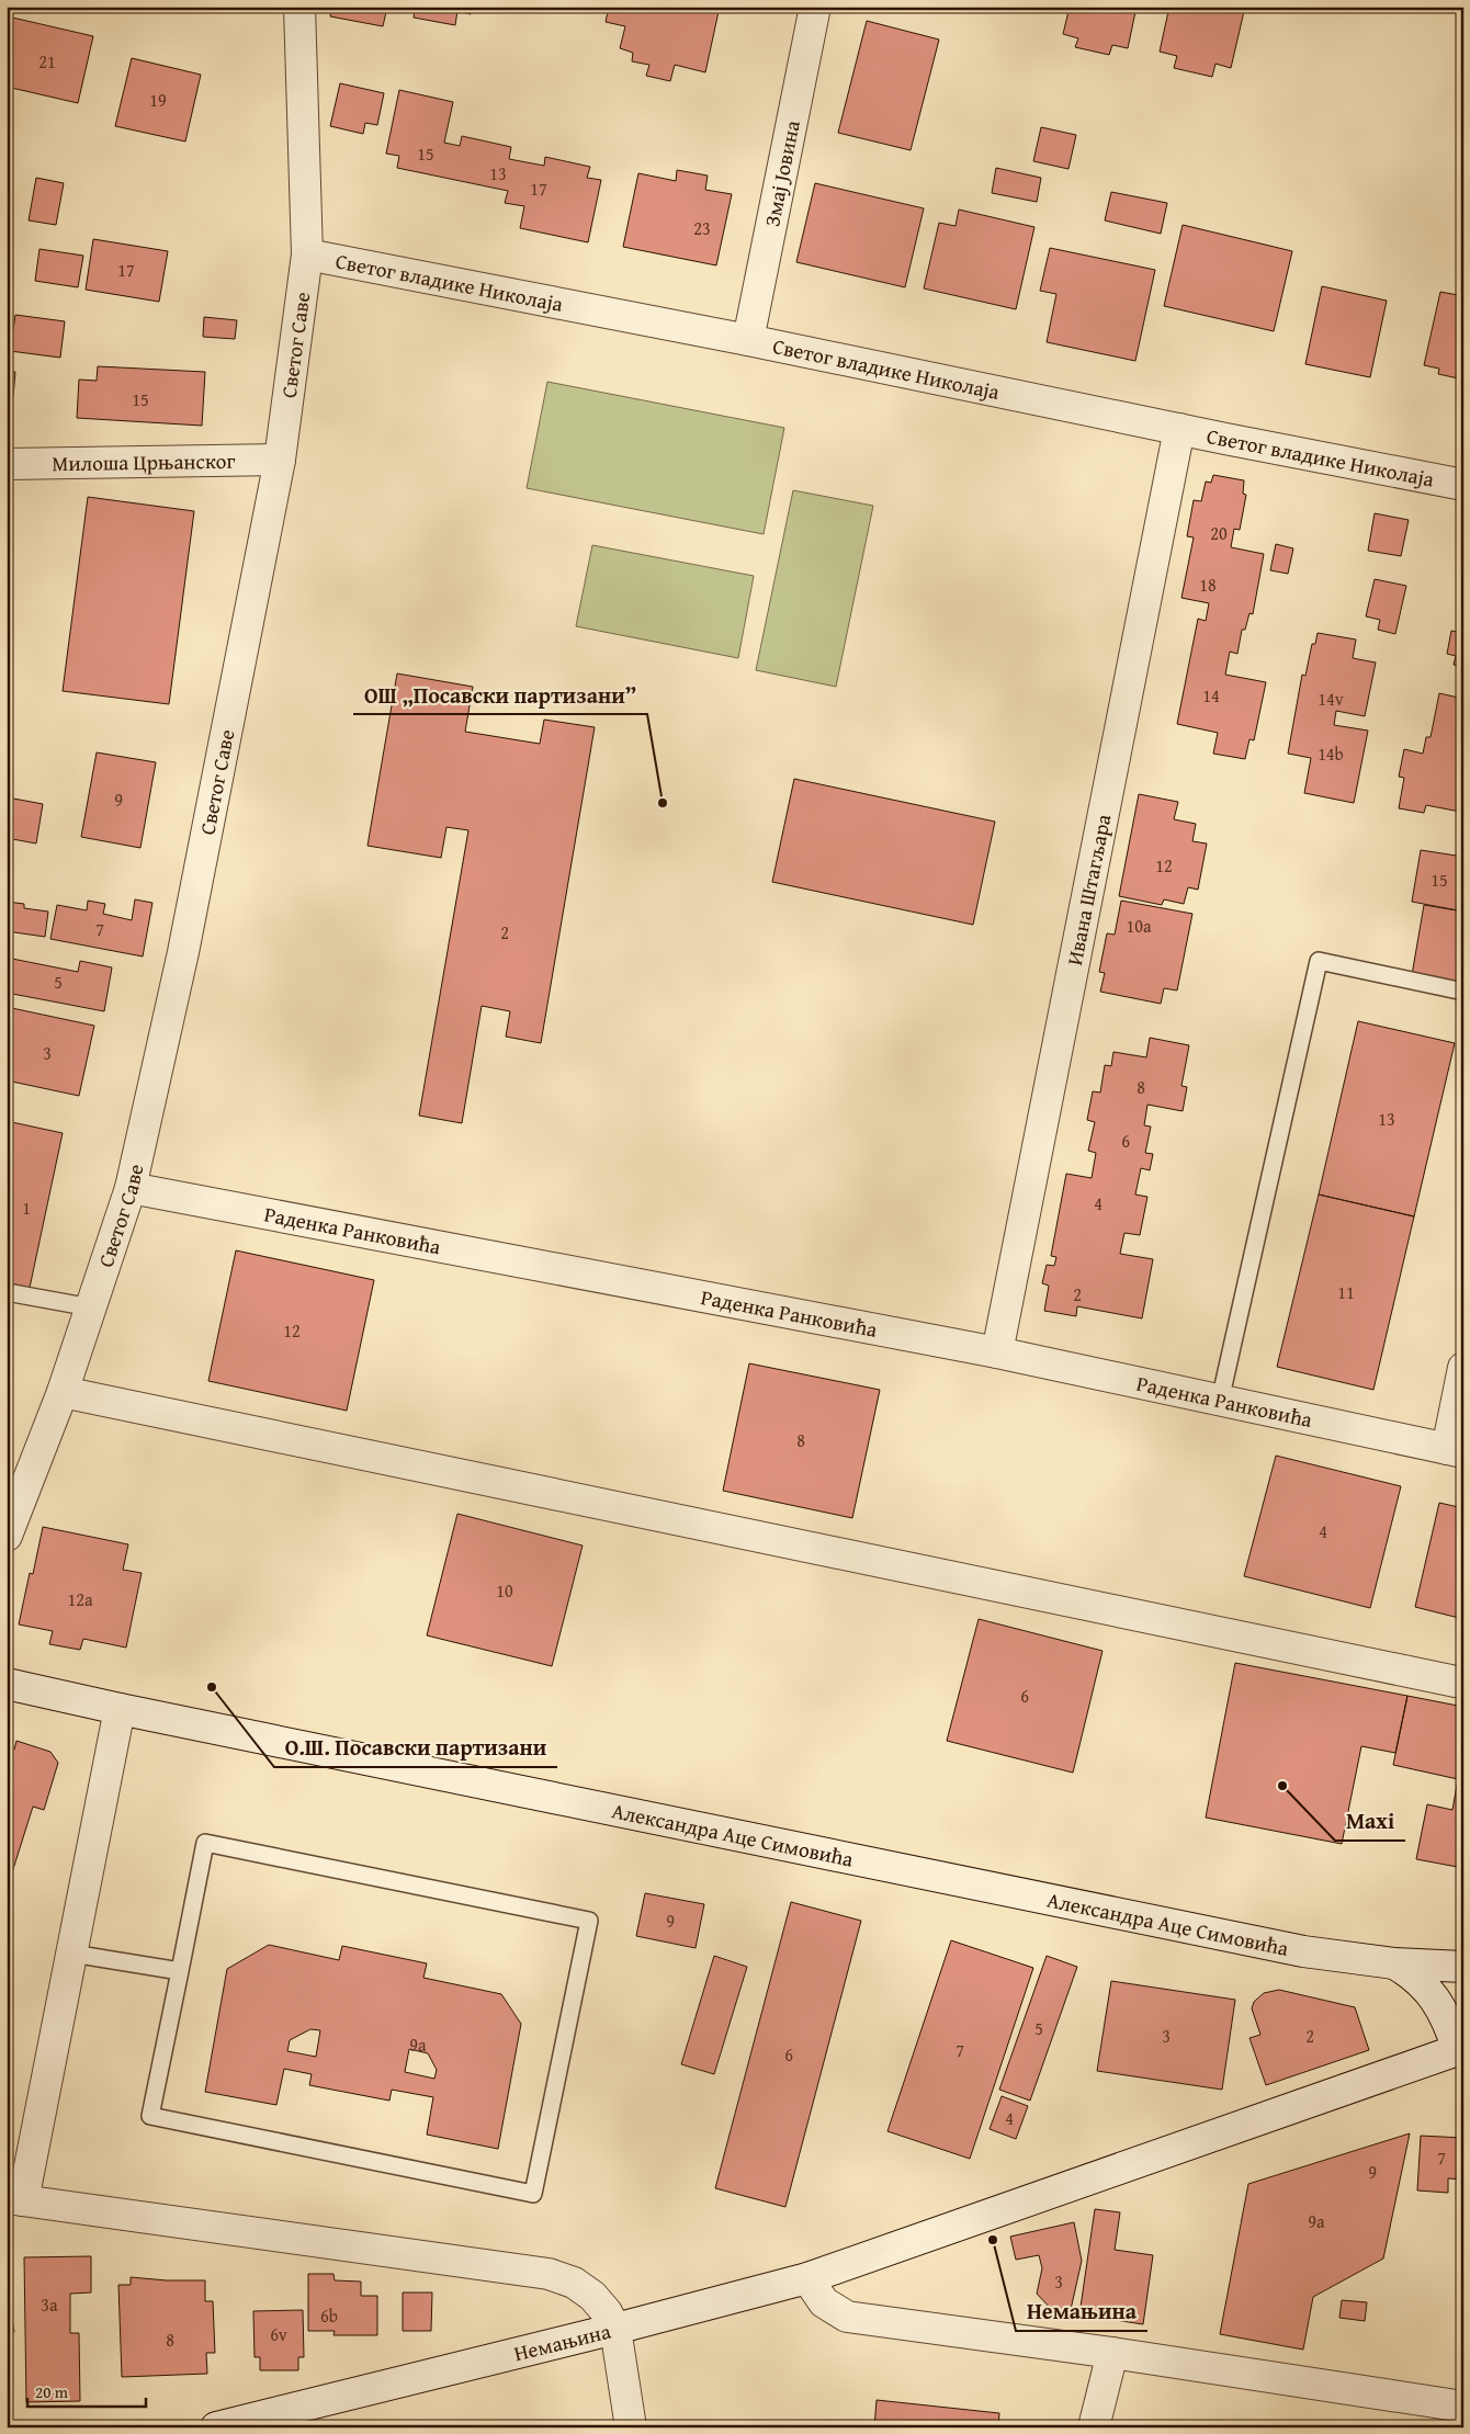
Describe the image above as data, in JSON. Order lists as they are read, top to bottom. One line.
{"streets":{"street":["Змај Јовина","Светог владике Николаја","Светог Саве","Милоша Црњанског","Ивана Штагљара","Раденка Ранковића","Александра Аце Симовића","Немањина"]},"crossings":[["Змај Јовина","Светог владике Николаја"],["Светог владике Николаја","Светог Саве"],["Светог владике Николаја","Ивана Штагљара"],["Светог Саве","Милоша Црњанског"],["Светог Саве","Раденка Ранковића"],["Ивана Штагљара","Раденка Ранковића"]],"places":["ОШ „Посавски партизани”","О.Ш. Посавски партизани","Maxi","Немањина"],"house_numbers":["21","19","15","13","17","23","17","15","20","18","14","14v","14b","9","12","15","10a","7","2","5","3","8","13","6","4","1","11","2","12","8","4","10","12a","6","9","5","3","2","9a","7","6","4","7","9","9a","3","3a","6b","6v","8"],"scale_bar":"20 m"}
